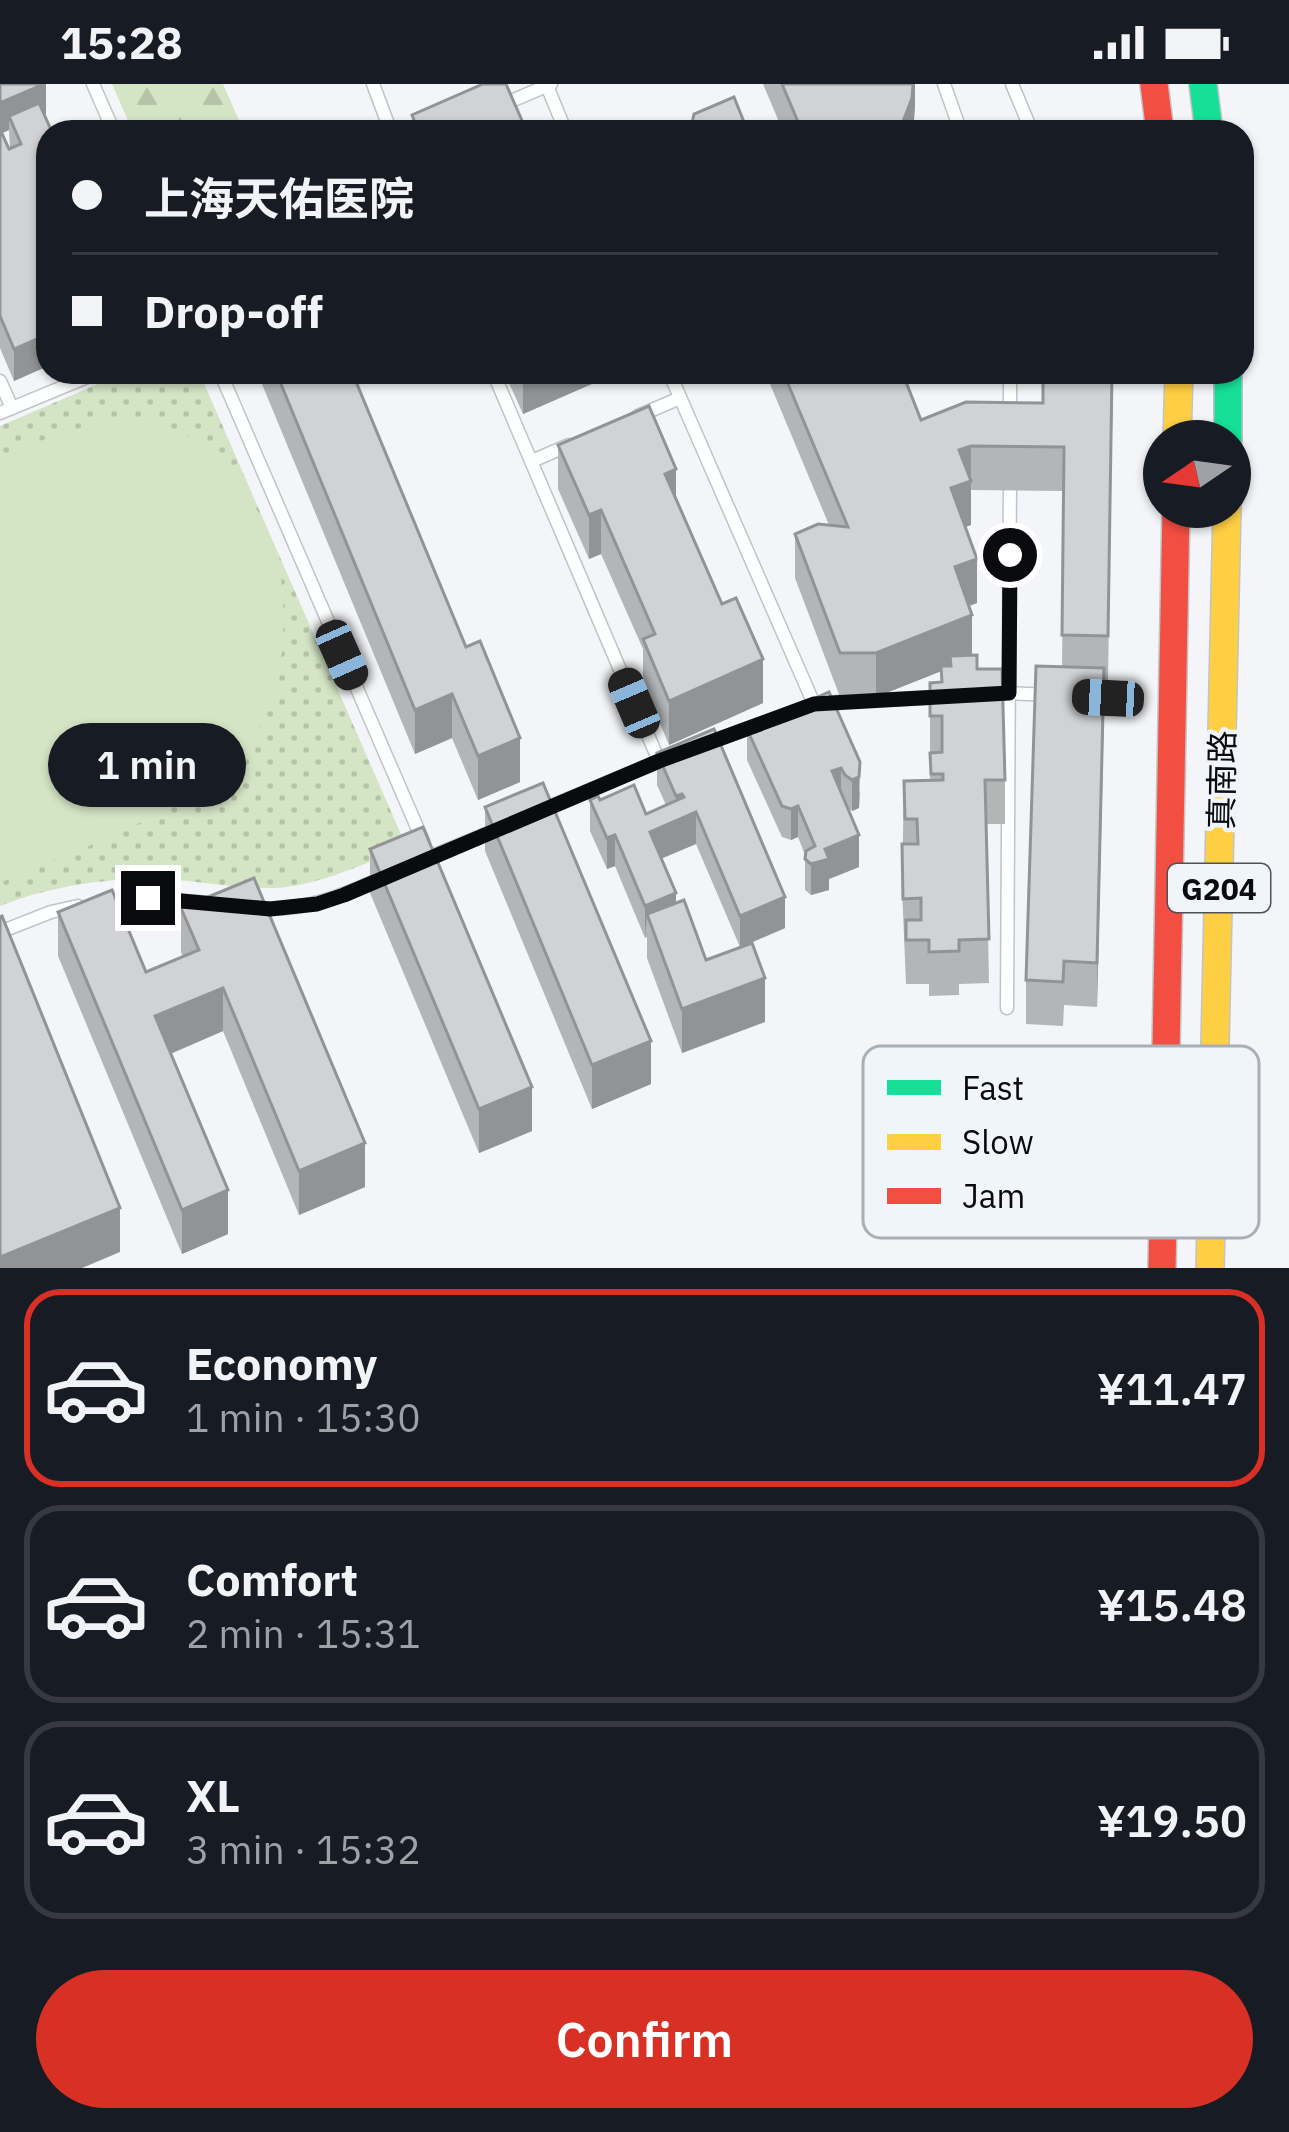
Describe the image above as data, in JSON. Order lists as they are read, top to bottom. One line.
{"streets":{"main road":["真南路","G204"]},"legend":["Fast","Slow","Jam"],"north":"left","page":{"status":"15:28","banner":["上海天佑医院","Drop-off"],"bubble":"1 min","list":[{"name":"Economy","note":"1 min · 15:30","value":"¥11.47"},{"name":"Comfort","note":"2 min · 15:31","value":"¥15.48"},{"name":"XL","note":"3 min · 15:32","value":"¥19.50"}],"buttons":"Confirm"}}
